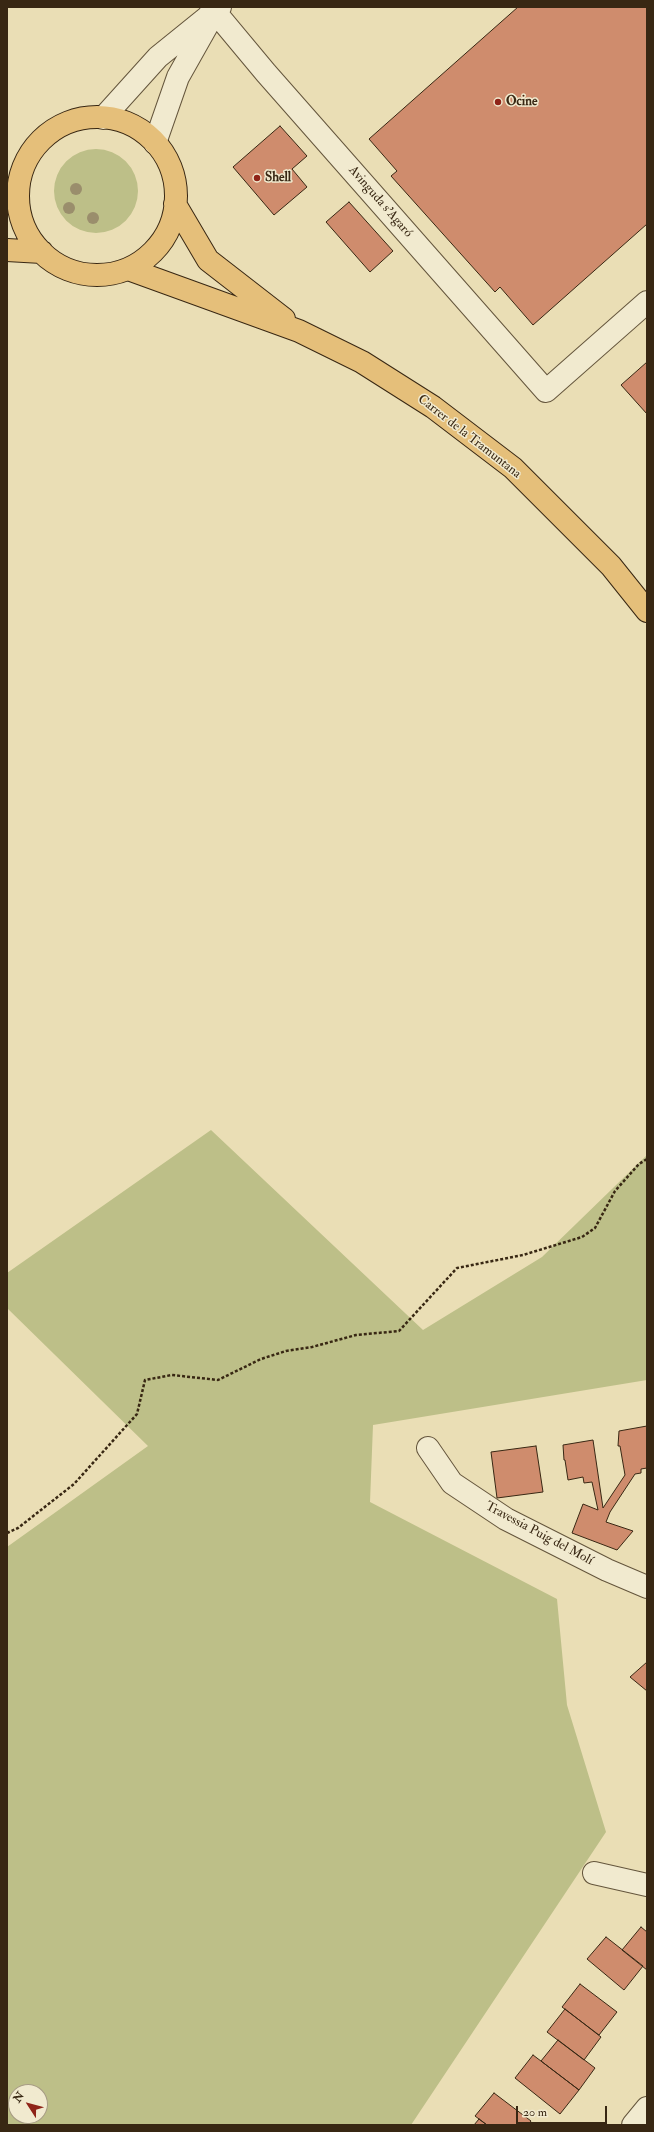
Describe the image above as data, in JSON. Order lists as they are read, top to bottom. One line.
{"streets":{"main road":["Carrer de la Tramuntana"],"street":["Avinguda s'Agaró","Travessia Puig del Molí"]},"places":["Ocine","Shell"],"scale_bar":"20 m","north":"top left"}
